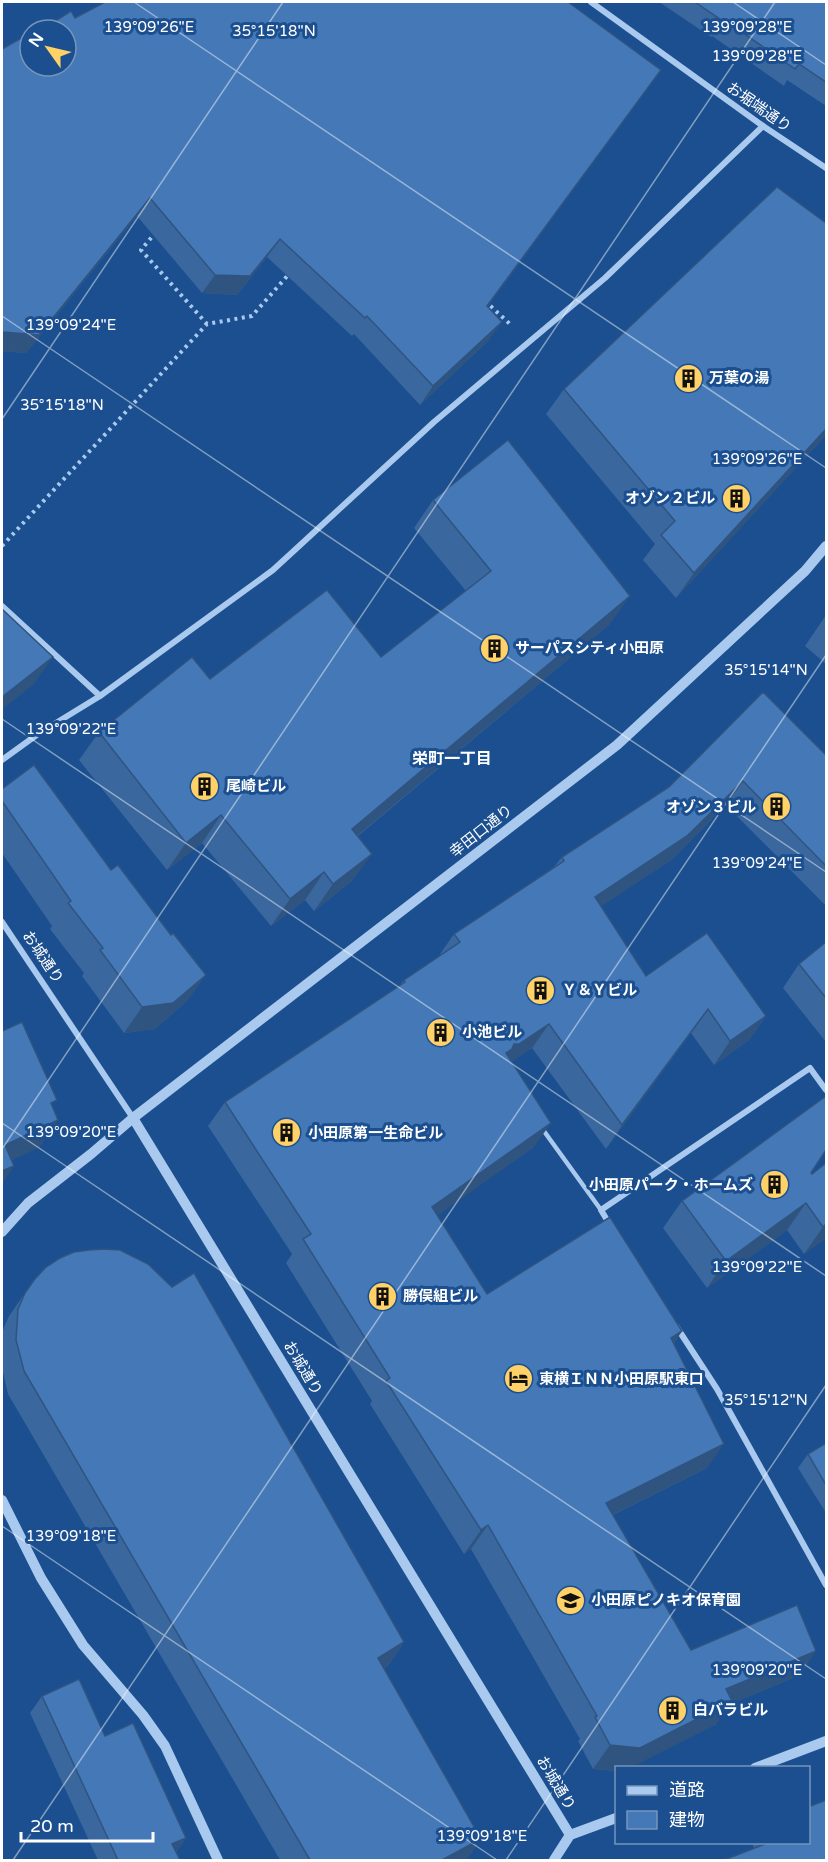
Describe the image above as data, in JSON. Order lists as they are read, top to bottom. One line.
{"streets":{"street":["お堀端通り","幸田口通り","お城通り"]},"crossings":[["幸田口通り","お城通り"]],"districts":["栄町一丁目"],"places":{"building":["万葉の湯","オゾン２ビル","サーパスシティ小田原","尾崎ビル","オゾン３ビル","Ｙ＆Ｙビル","小池ビル","小田原第一生命ビル","小田原パーク・ホームズ","勝俣組ビル","白バラビル"],"hotel":["東横ＩＮＮ小田原駅東口"],"school or university":["小田原ピノキオ保育園"]},"legend":["道路","建物"],"scale_bar":"20 m","north":"top left","coordinates":["139°09'26\"E","139°09'28\"E","35°15'18\"N","139°09'24\"E","35°15'14\"N","139°09'22\"E","139°09'20\"E","35°15'12\"N","139°09'18\"E"]}
